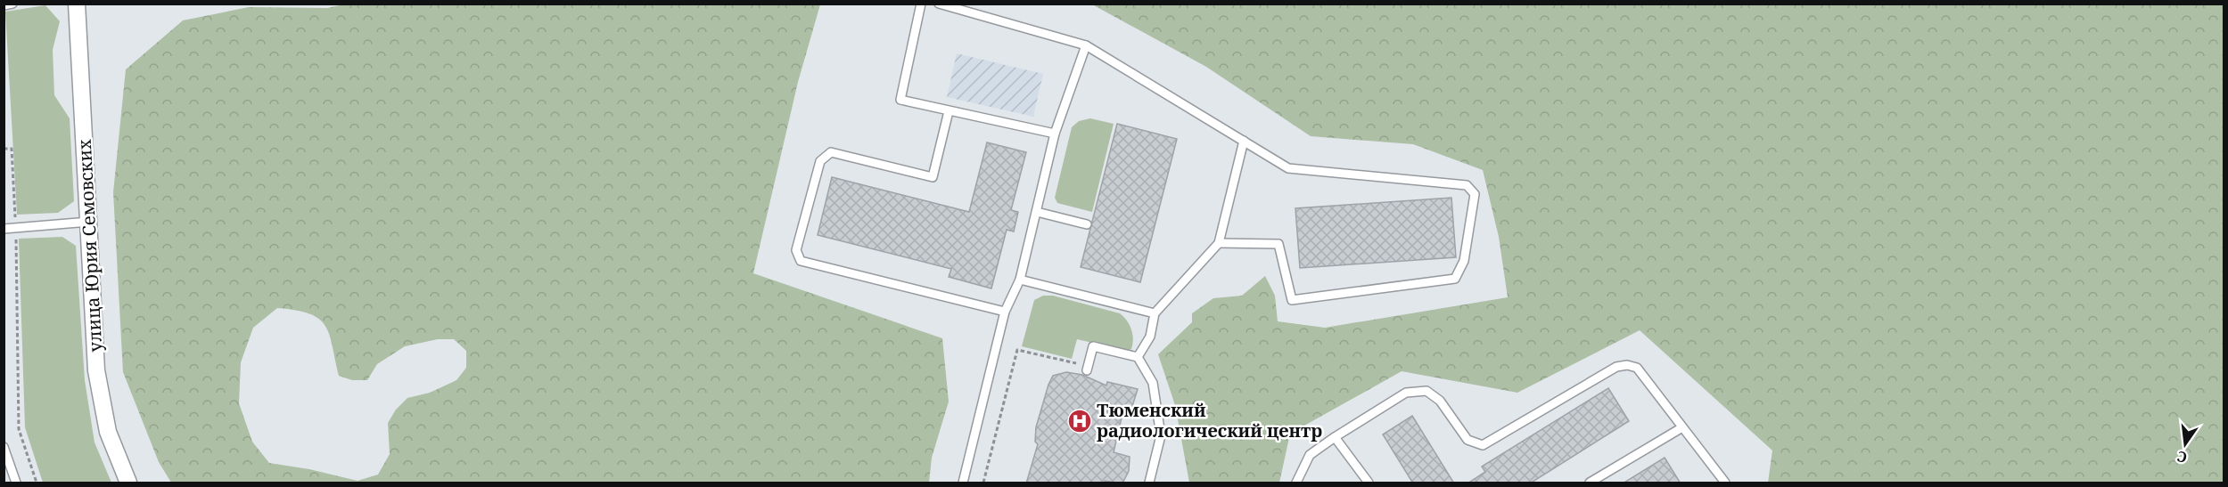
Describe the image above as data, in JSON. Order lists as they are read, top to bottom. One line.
{"streets":{"street":["улица Юрия Семовских"]},"places":{"hospital":["Тюменский радиологический центр"]},"north":"bottom"}
